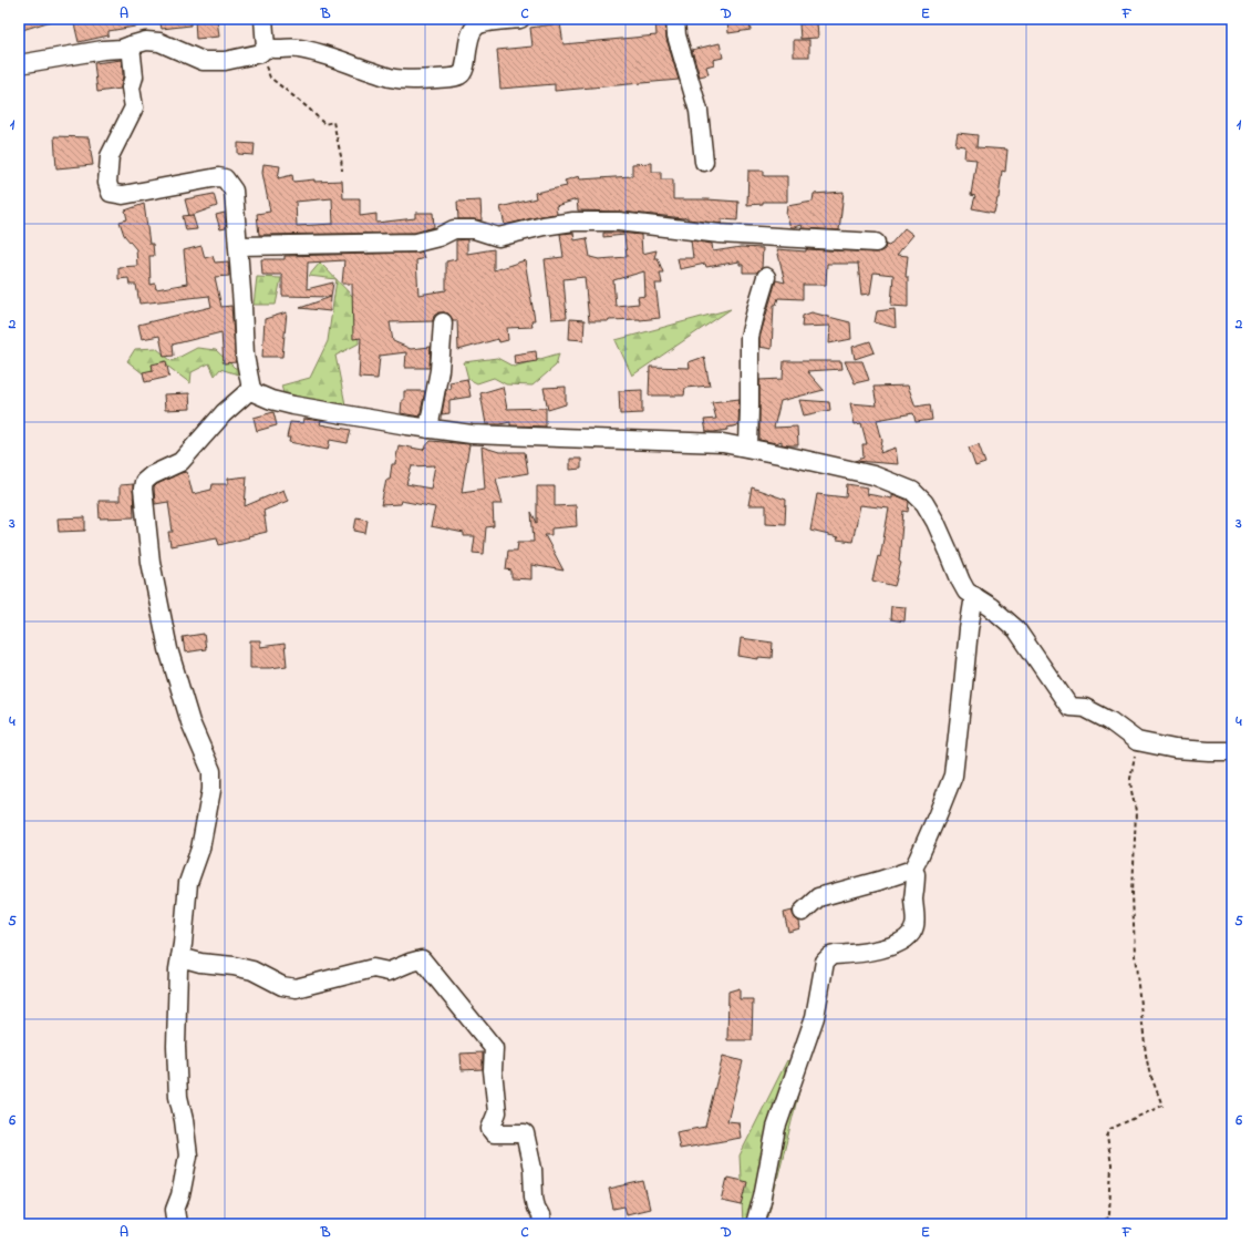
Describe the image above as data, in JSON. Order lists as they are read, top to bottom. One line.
{"grid":{"columns":["A","B","C","D","E","F"],"rows":["1","2","3","4","5","6"]}}
